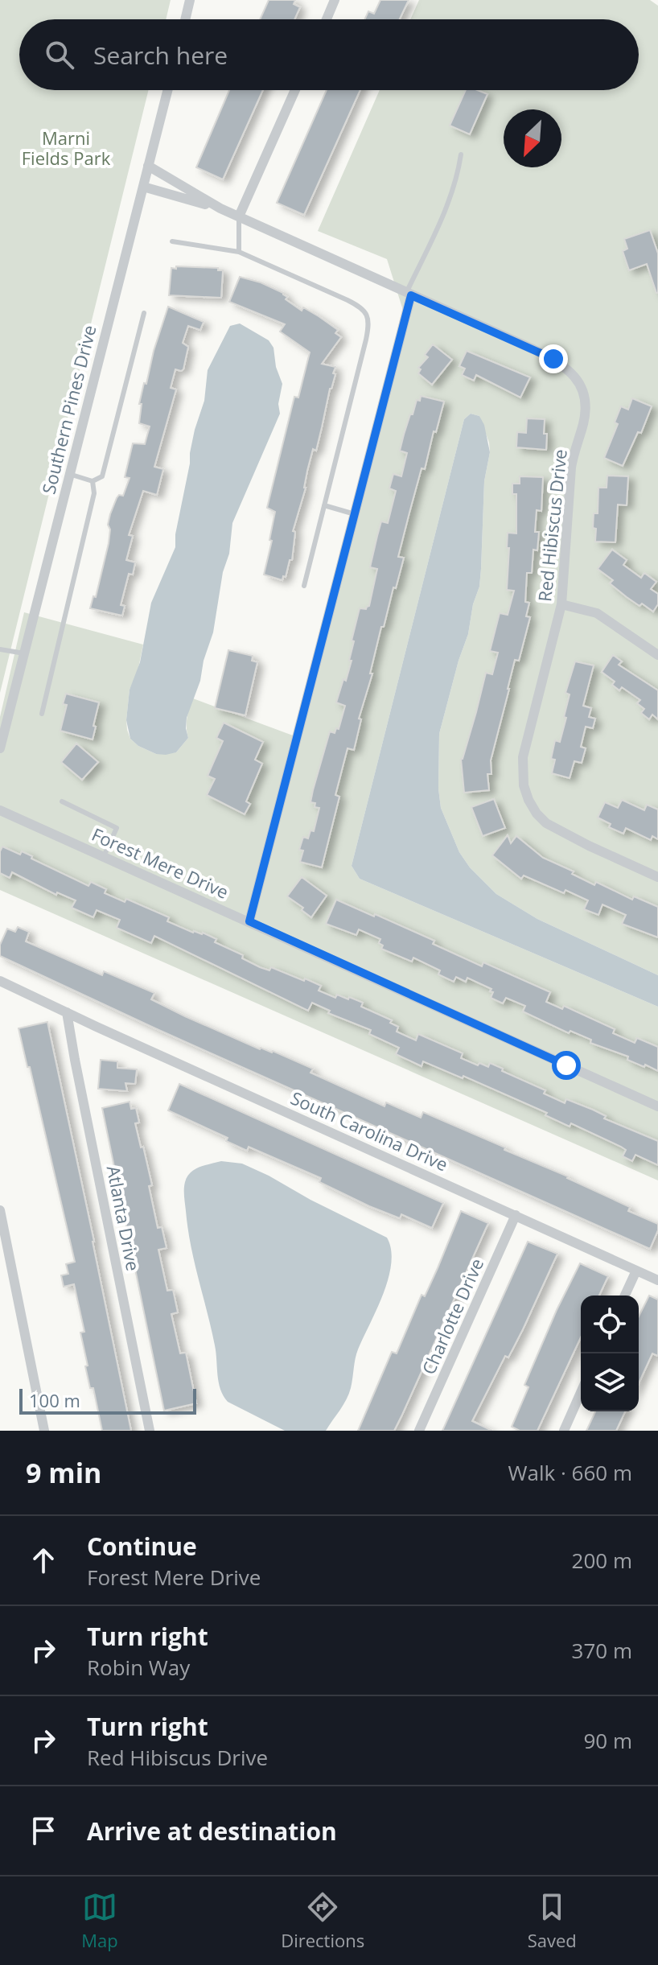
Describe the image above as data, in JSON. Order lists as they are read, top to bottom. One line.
{"streets":{"street":["Southern Pines Drive","Red Hibiscus Drive","Forest Mere Drive","South Carolina Drive","Atlanta Drive","Charlotte Drive"]},"crossings":[["Southern Pines Drive","Red Hibiscus Drive"],["South Carolina Drive","Atlanta Drive"],["South Carolina Drive","Charlotte Drive"]],"parks":["Marni Fields Park"],"scale_bar":"100 m","north":"bottom left","page":{"search":"Search here","scale":"100 m","heading":["9 min","Walk · 660 m"],"list":[["Continue","Forest Mere Drive","200 m"],["Turn right","Robin Way","370 m"],["Turn right","Red Hibiscus Drive","90 m"],"Arrive at destination"],"nav":["Map","Directions","Saved"]}}
